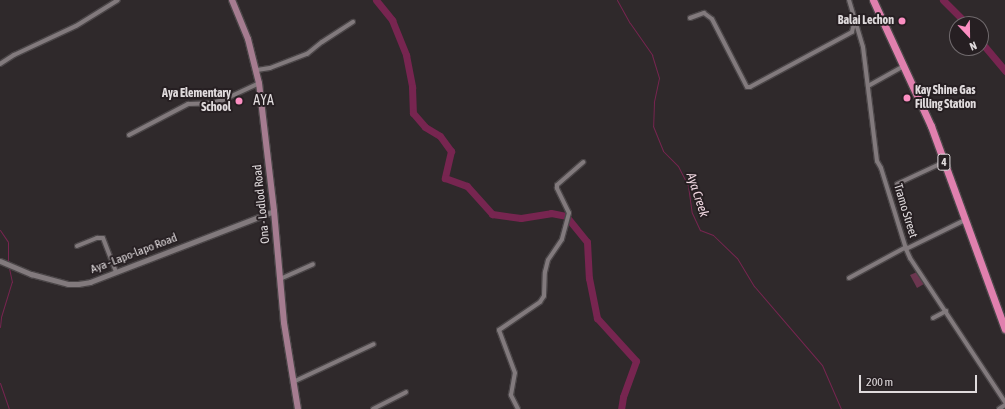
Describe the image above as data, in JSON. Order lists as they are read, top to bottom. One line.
{"streets":{"highway":["4"],"main road":["Ona - Lodlod Road"],"street":["Tramo Street","Aya - Lapo-lapo Road"]},"crossings":[["Ona - Lodlod Road","Aya - Lapo-lapo Road"]],"districts":["AYA"],"water":["Aya Creek"],"places":["Balai Lechon","Kay Shine Gas Filling Station","Aya Elementary School"],"scale_bar":"200 m","north":"bottom"}
